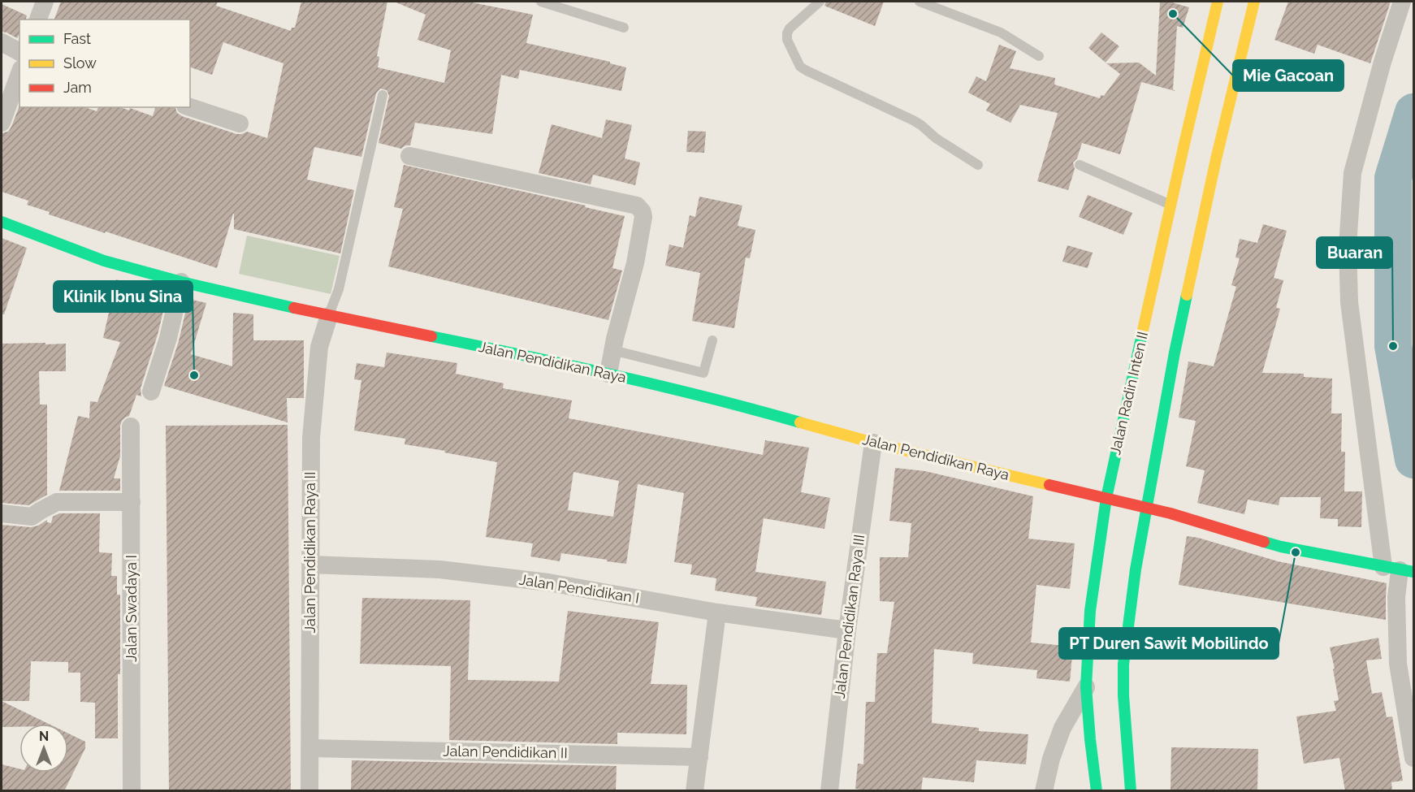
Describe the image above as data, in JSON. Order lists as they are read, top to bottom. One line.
{"streets":{"main road":["Jalan Pendidikan Raya","Jalan Radin Inten II"],"street":["Jalan Pendidikan Raya II","Jalan Pendidikan I","Jalan Swadaya I","Jalan Pendidikan Raya III","Jalan Pendidikan II"]},"crossings":[["Jalan Pendidikan Raya","Jalan Radin Inten II"],["Jalan Pendidikan Raya","Jalan Pendidikan Raya II"],["Jalan Pendidikan Raya","Jalan Pendidikan Raya III"],["Jalan Pendidikan Raya II","Jalan Pendidikan I"],["Jalan Pendidikan Raya II","Jalan Pendidikan II"],["Jalan Pendidikan I","Jalan Pendidikan Raya III"]],"places":["Mie Gacoan","Buaran","Klinik Ibnu Sina","PT Duren Sawit Mobilindo"],"legend":["Fast","Slow","Jam"],"north":"top"}
